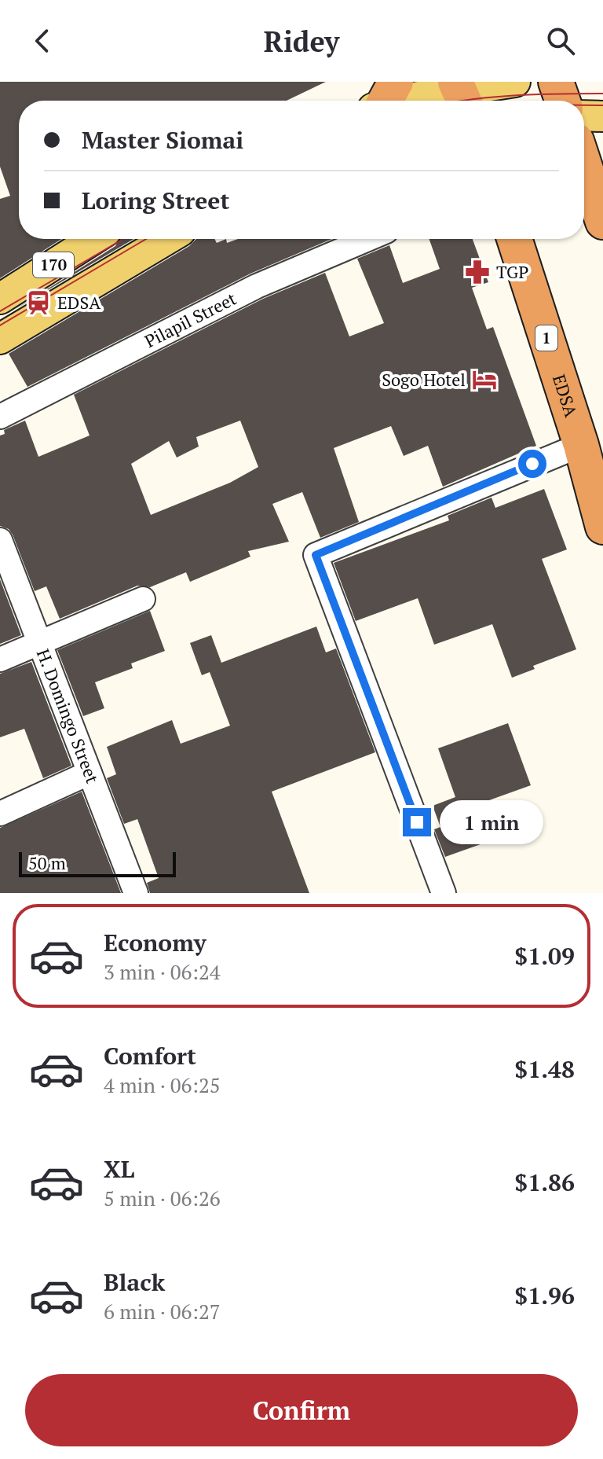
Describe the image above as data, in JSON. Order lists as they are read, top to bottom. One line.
{"streets":{"highway":["1","EDSA"],"main road":["170"],"street":["Pilapil Street","H. Domingo Street"]},"places":{"pharmacy":["TGP"],"station":["EDSA"],"hotel":["Sogo Hotel"]},"scale_bar":"50 m","page":{"header":"Ridey","banner":["Master Siomai","Loring Street"],"bubble":"1 min","scale":"50 m","list":[{"name":"Economy","note":"3 min · 06:24","value":"$1.09"},{"name":"Comfort","note":"4 min · 06:25","value":"$1.48"},{"name":"XL","note":"5 min · 06:26","value":"$1.86"},{"name":"Black","note":"6 min · 06:27","value":"$1.96"}],"buttons":"Confirm"}}
